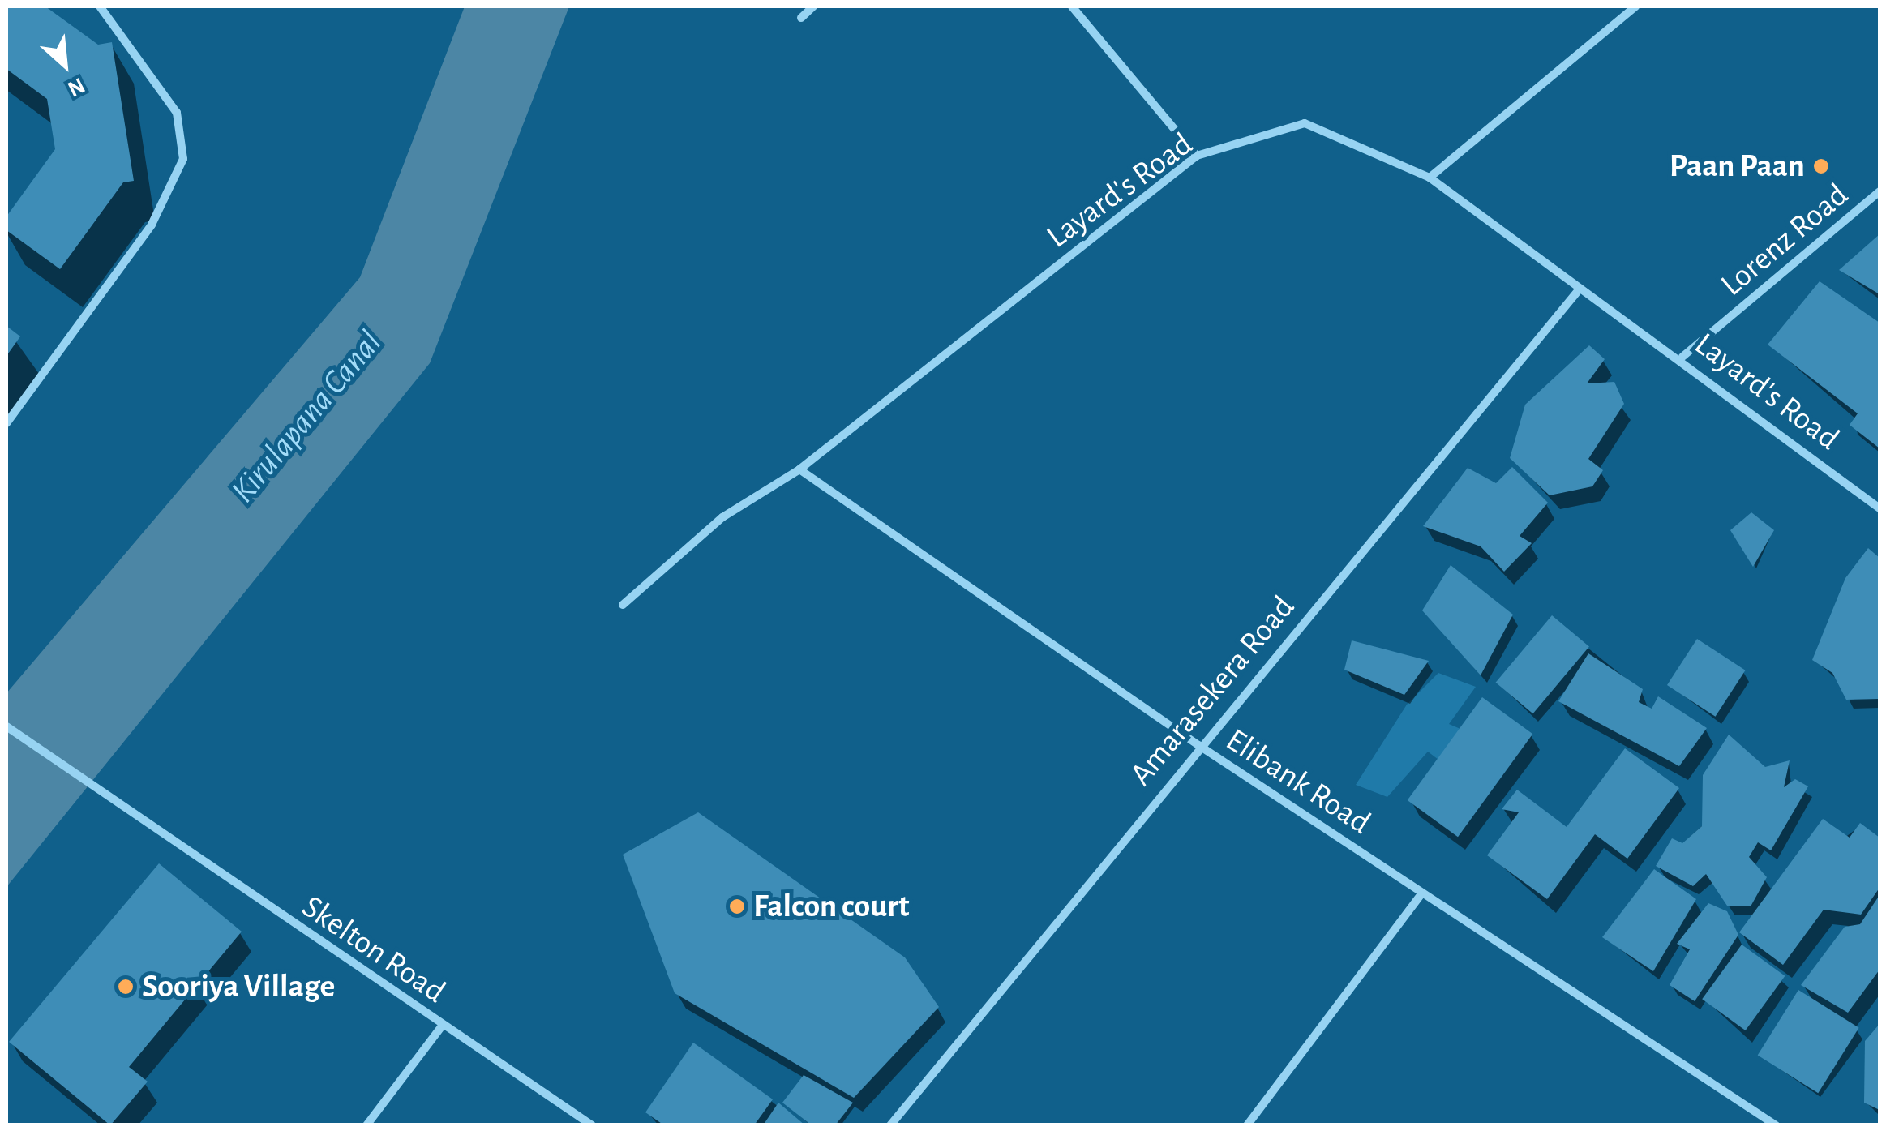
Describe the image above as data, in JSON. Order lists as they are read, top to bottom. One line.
{"streets":{"street":["Layard's Road","Lorenz Road","Amarasekera Road","Elibank Road","Skelton Road"]},"crossings":[["Layard's Road","Lorenz Road"],["Layard's Road","Amarasekera Road"],["Layard's Road","Elibank Road"],["Amarasekera Road","Elibank Road"]],"water":["Kirulapana Canal"],"places":["Paan Paan","Falcon court","Sooriya Village"],"north":"bottom right"}
